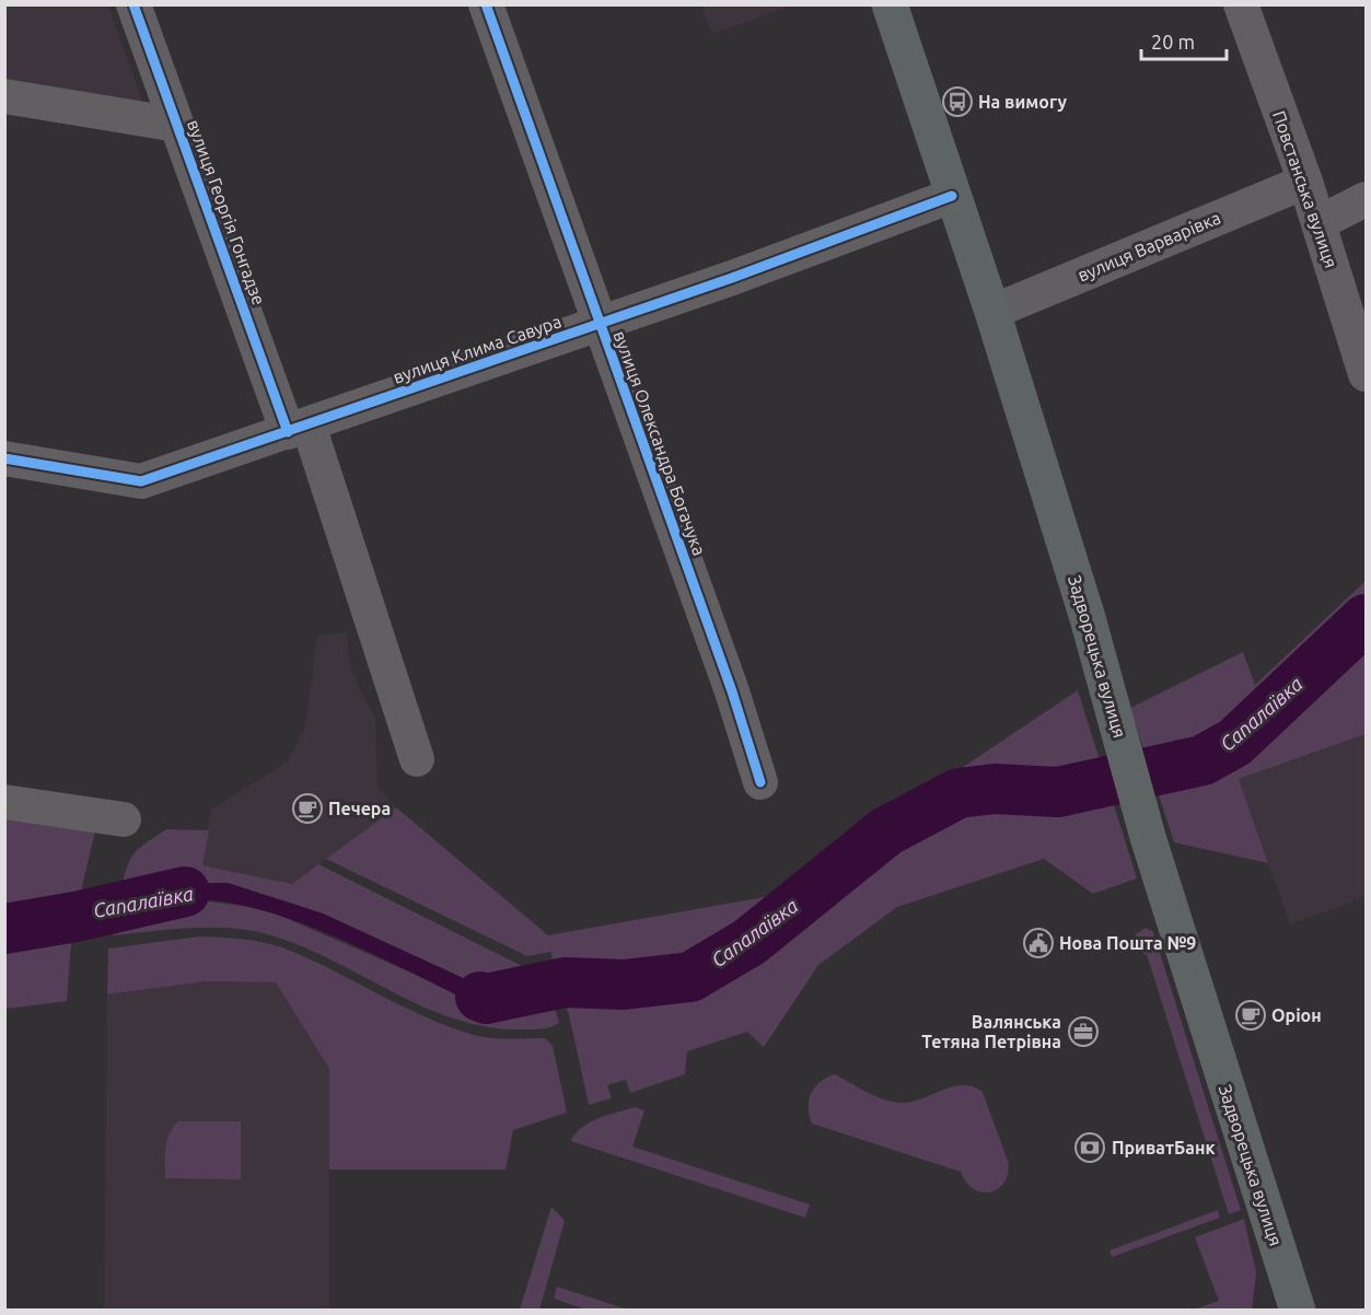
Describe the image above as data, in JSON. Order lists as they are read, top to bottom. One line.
{"streets":{"main road":["Задворецька вулиця"],"street":["Повстанська вулиця","вулиця Георгія Гонгадзе","вулиця Варварівка","вулиця Клима Савура","вулиця Олександра Богачука"]},"crossings":[["Повстанська вулиця","вулиця Варварівка"],["вулиця Георгія Гонгадзе","вулиця Клима Савура"],["вулиця Варварівка","Задворецька вулиця"],["вулиця Клима Савура","вулиця Олександра Богачука"],["вулиця Клима Савура","Задворецька вулиця"]],"water":["Сапалаївка"],"places":{"bus stop":["На вимогу"],"cafe":["Печера","Оріон"],"public building":["Нова Пошта №9"],"office":["Валянська Тетяна Петрівна"],"bank":["ПриватБанк"]},"scale_bar":"20 m"}
